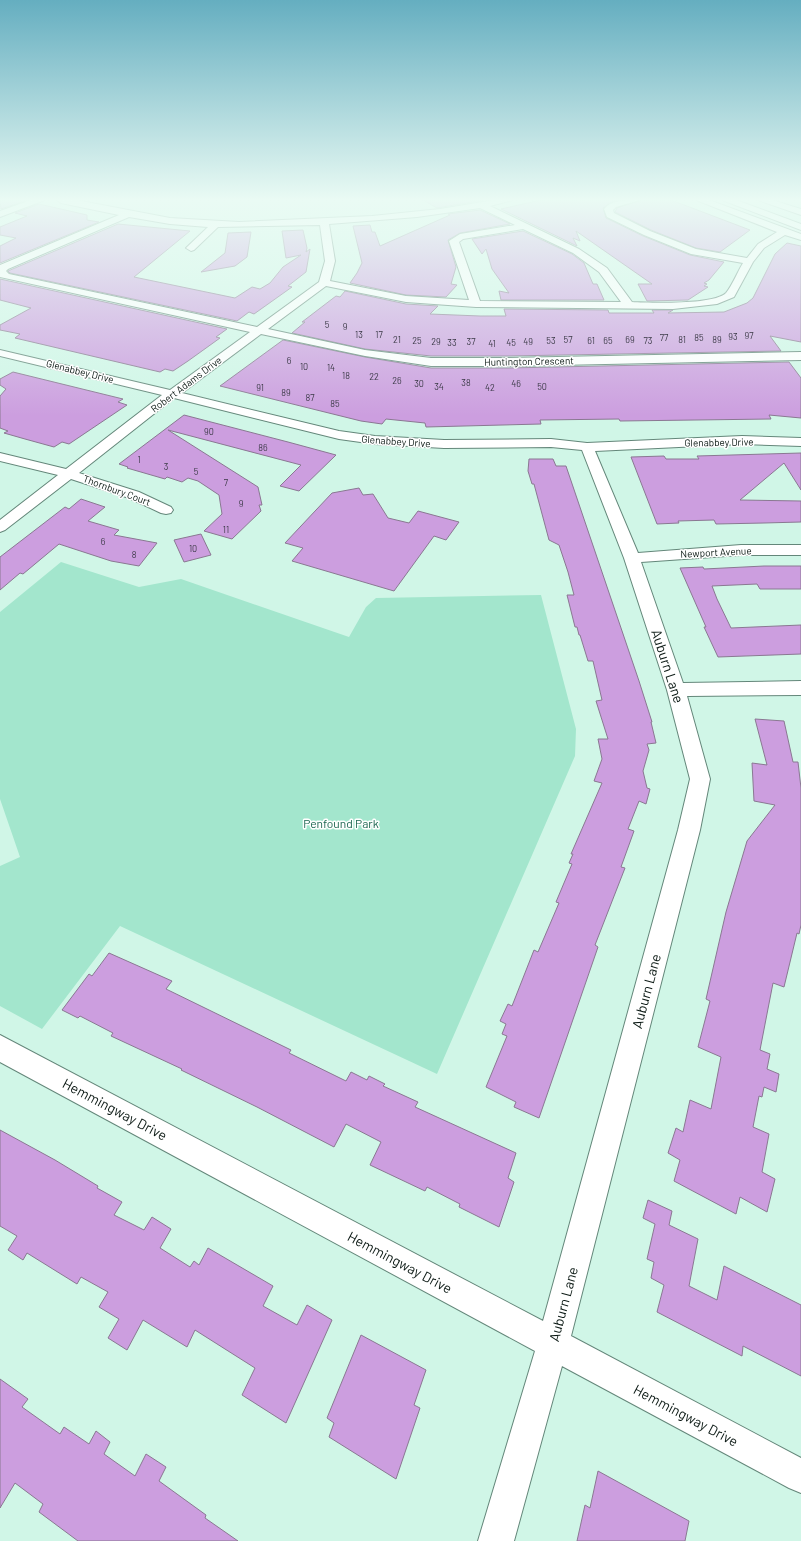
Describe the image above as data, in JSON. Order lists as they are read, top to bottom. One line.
{"streets":{"street":["Huntington Crescent","Glenabbey Drive","Robert Adams Drive","Thornbury Court","Newport Avenue","Auburn Lane","Hemmingway Drive"]},"crossings":[["Huntington Crescent","Robert Adams Drive"],["Glenabbey Drive","Robert Adams Drive"],["Glenabbey Drive","Auburn Lane"],["Robert Adams Drive","Thornbury Court"],["Newport Avenue","Auburn Lane"],["Auburn Lane","Hemmingway Drive"]],"parks":["Penfound Park"],"house_numbers":["5","9","13","17","97","93","77","85","21","57","69","81","89","25","53","61","65","73","29","37","49","33","45","41","6","10","14","18","22","26","38","30","46","34","50","91","42","89","87","85","90","86","1","3","5","7","9","11","6","10","8"]}
